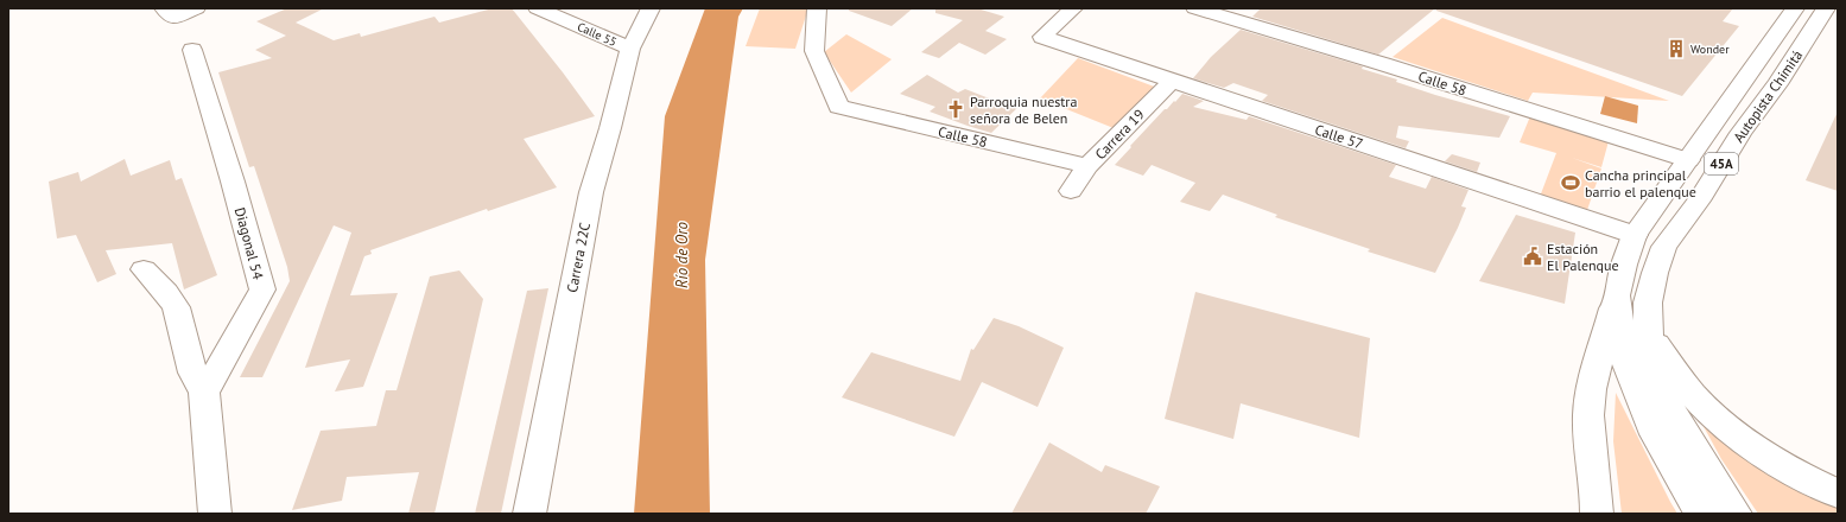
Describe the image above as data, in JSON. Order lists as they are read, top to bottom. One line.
{"streets":{"main road":["Calle 55","Calle 58","Autopista Chimitá","Carrera 19","Calle 57","45A","Diagonal 54","Carrera 22C"]},"crossings":[["Calle 55","Carrera 22C"],["Calle 58","Autopista Chimitá"],["Calle 58","Carrera 19"],["Autopista Chimitá","Calle 57"],["Carrera 19","Calle 57"]],"water":["Río de Oro"],"places":{"building":["Wonder"],"church":["Parroquia nuestra señora de Belen"],"sports":["Cancha principal barrio el palenque"],"public building":["Estación El Palenque"]}}
